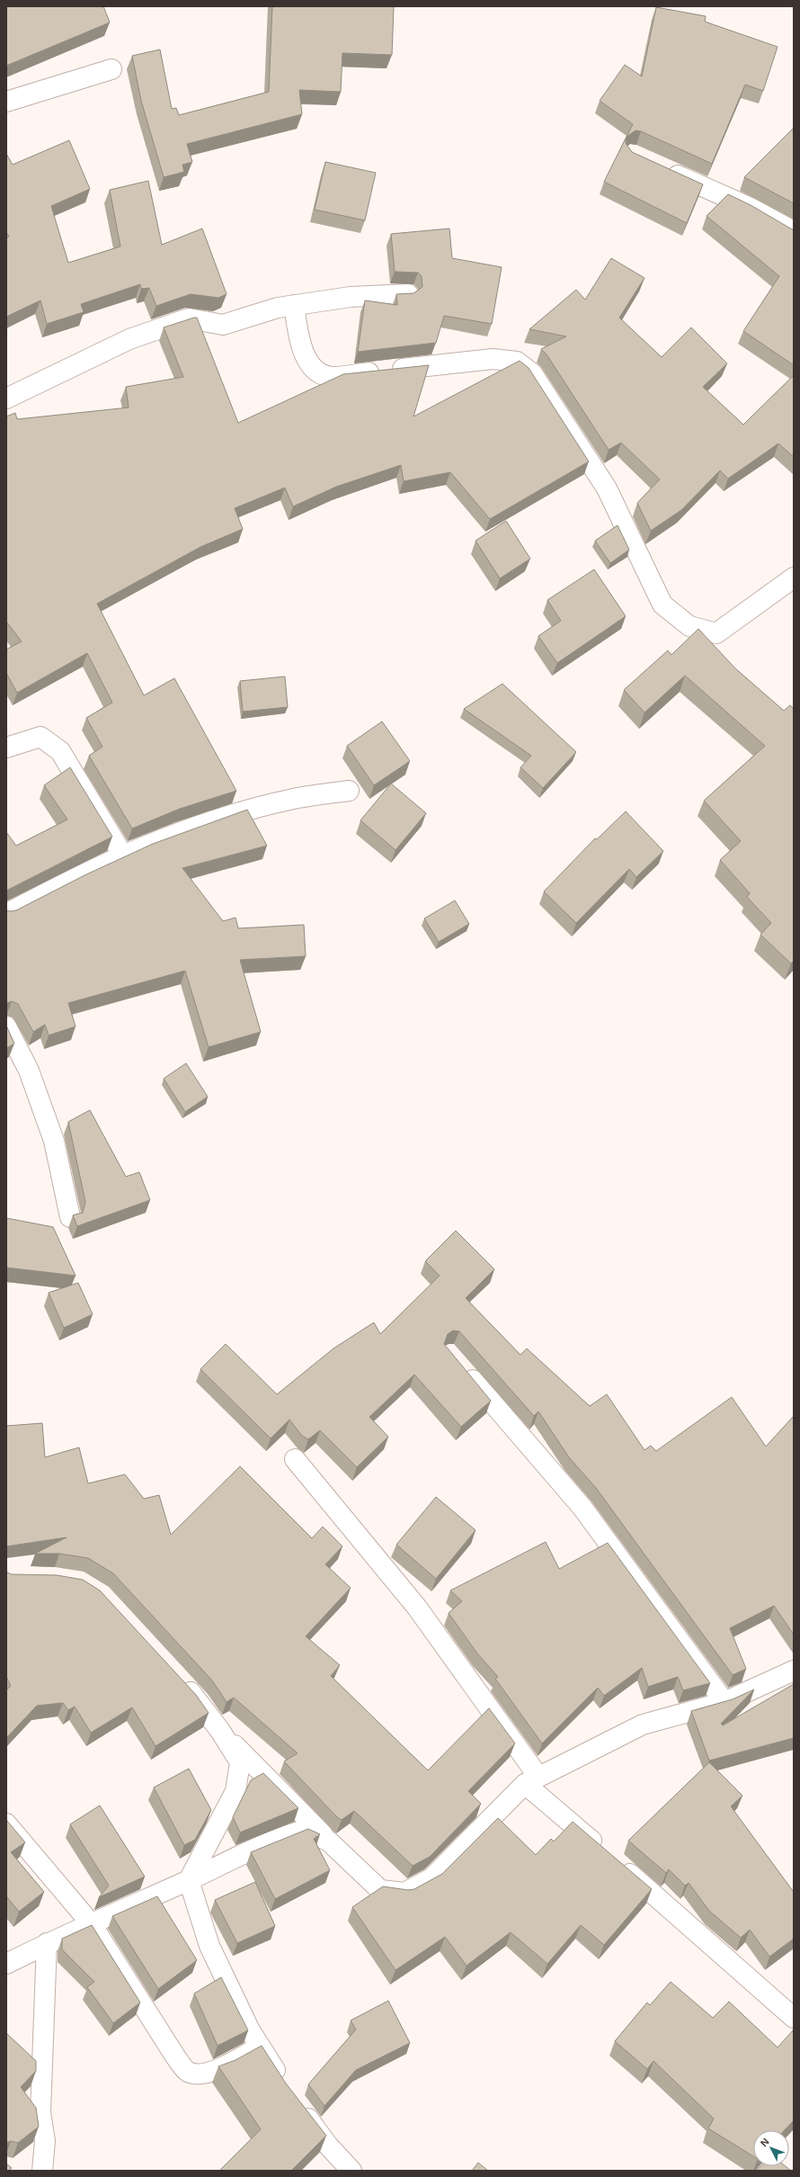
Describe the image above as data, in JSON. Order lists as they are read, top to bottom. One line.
{"north":"top left"}
